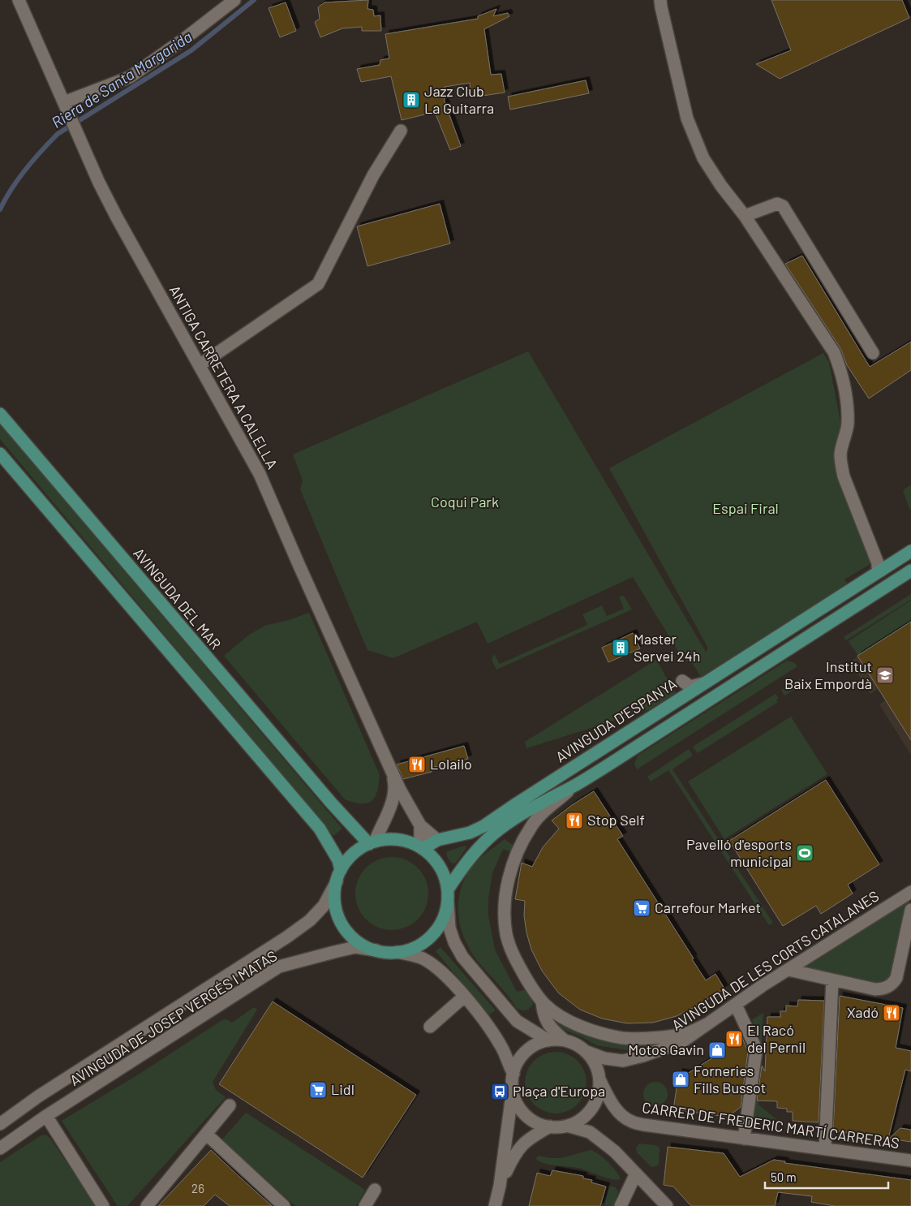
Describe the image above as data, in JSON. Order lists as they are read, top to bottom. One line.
{"streets":{"main road":["AVINGUDA DEL MAR","AVINGUDA D'ESPANYA"],"street":["ANTIGA CARRETERA A CALELLA","AVINGUDA DE LES CORTS CATALANES","AVINGUDA DE JOSEP VERGÉS I MATAS","CARRER DE FREDERIC MARTÍ CARRERAS"]},"crossings":[["ANTIGA CARRETERA A CALELLA","AVINGUDA DEL MAR"],["ANTIGA CARRETERA A CALELLA","AVINGUDA D'ESPANYA"],["ANTIGA CARRETERA A CALELLA","AVINGUDA DE JOSEP VERGÉS I MATAS"],["AVINGUDA DEL MAR","AVINGUDA D'ESPANYA"],["AVINGUDA DEL MAR","AVINGUDA DE JOSEP VERGÉS I MATAS"],["AVINGUDA D'ESPANYA","AVINGUDA DE JOSEP VERGÉS I MATAS"],["AVINGUDA DE LES CORTS CATALANES","CARRER DE FREDERIC MARTÍ CARRERAS"]],"water":["Riera de Santa Margarida"],"parks":["Coqui Park","Espai Firal"],"places":{"building":["Jazz Club La Guitarra","Master Servei 24h"],"school or university":["Institut Baix Empordà"],"restaurant":["Lolailo","Stop Self","Xadó","El Racó del Pernil"],"sports":["Pavelló d'esports municipal"],"supermarket":["Carrefour Market","Lidl"],"shop":["Motos Gavin","Forneries Fills Bussot"],"bus stop":["Plaça d'Europa"]},"house_numbers":["26"],"scale_bar":"50 m"}
